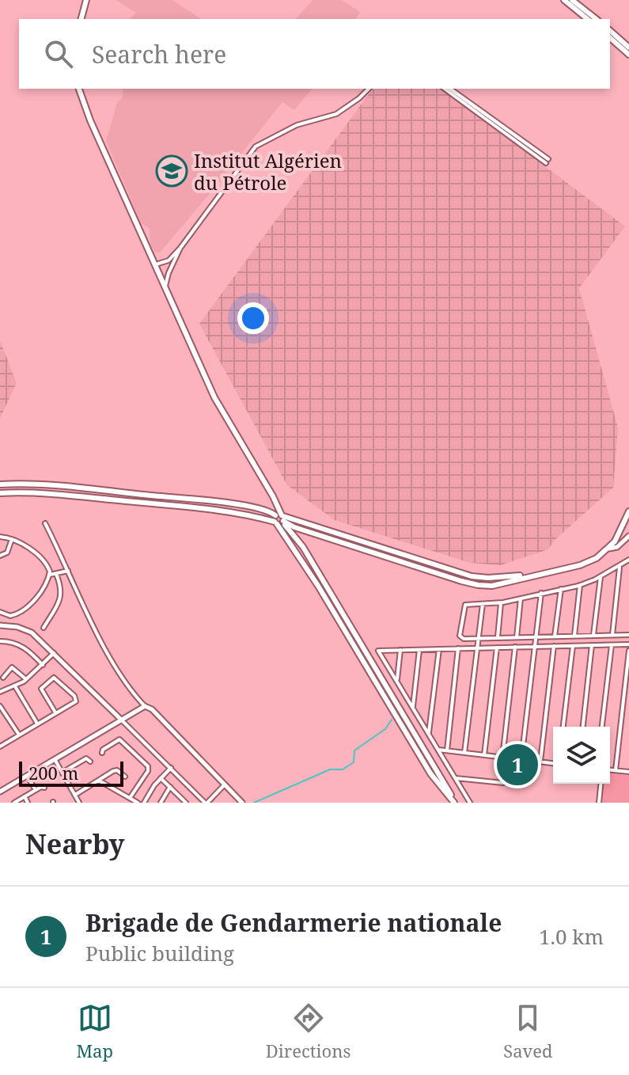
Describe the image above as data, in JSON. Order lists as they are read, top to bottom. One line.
{"places":{"school or university":["Institut Algérien du Pétrole"]},"scale_bar":"200 m","page":{"search":"Search here","pins":"1","scale":"200 m","heading":"Nearby","list":[{"mark":"1","name":"Brigade de Gendarmerie nationale","note":"Public building","value":"1.0 km"}],"nav":["Map","Directions","Saved"]}}
